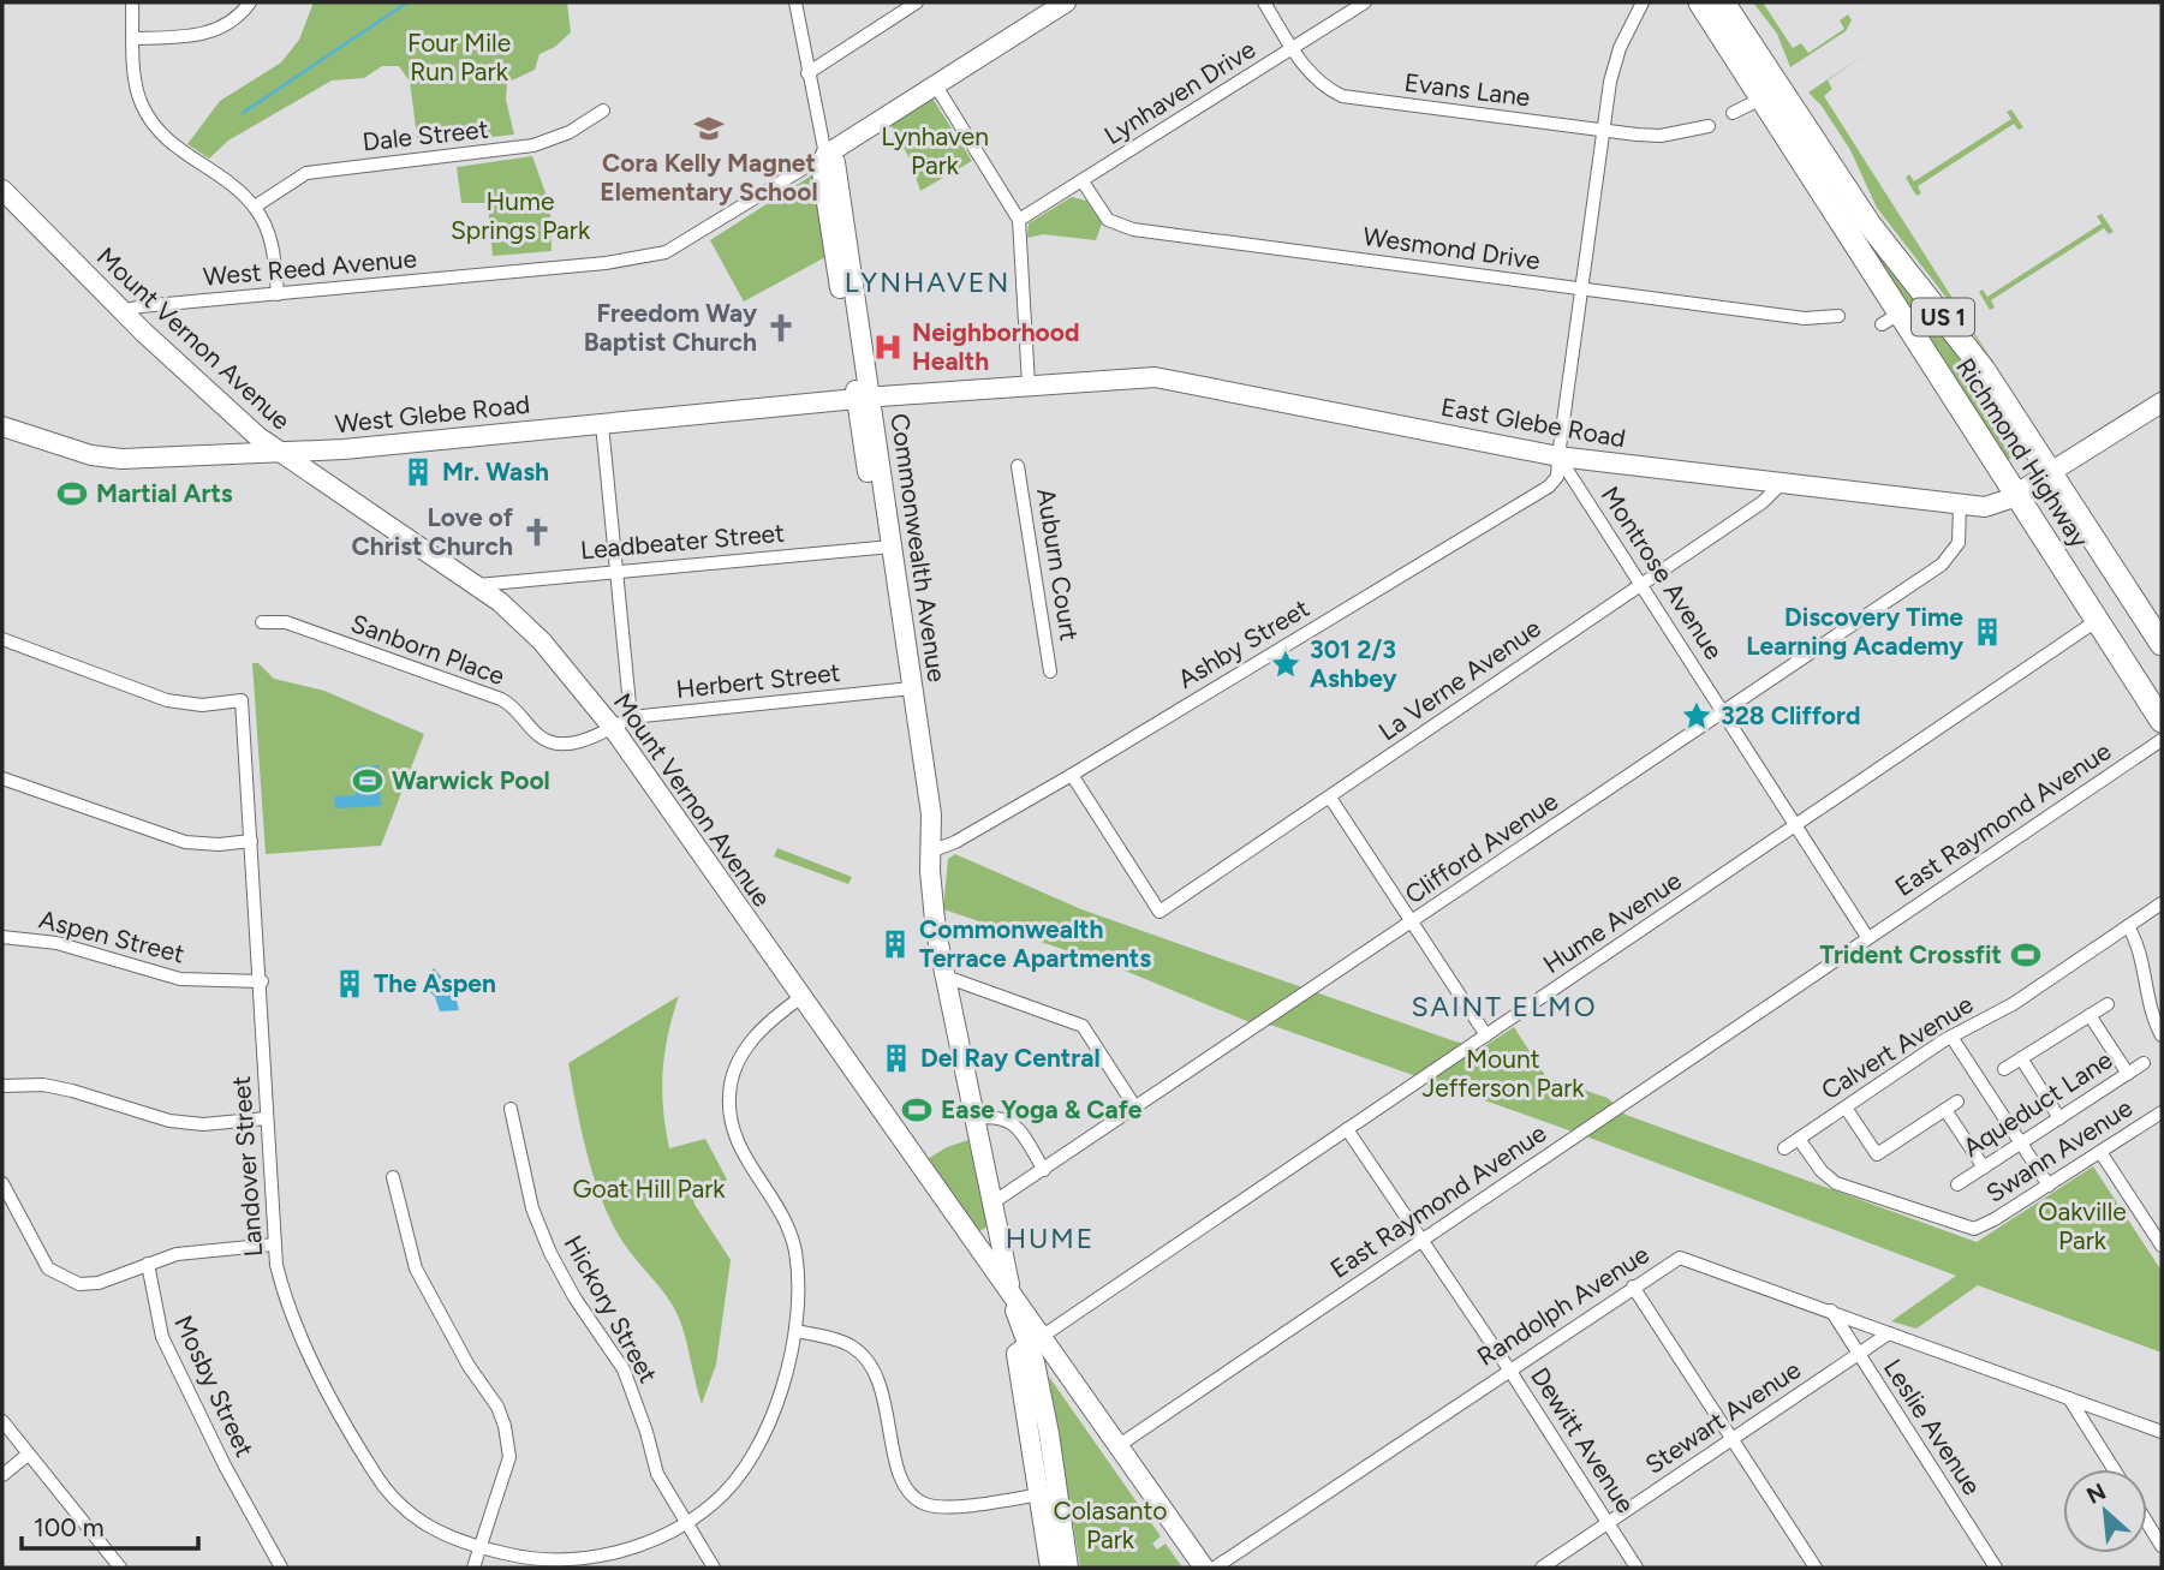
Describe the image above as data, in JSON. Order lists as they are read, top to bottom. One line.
{"streets":{"highway":["US 1","Richmond Highway"],"main road":["Mount Vernon Avenue","West Glebe Road","East Glebe Road","Commonwealth Avenue"],"street":["Evans Lane","Lynhaven Drive","Dale Street","Wesmond Drive","West Reed Avenue","Leadbeater Street","Auburn Court","Montrose Avenue","Ashby Street","Sanborn Place","La Verne Avenue","Herbert Street","East Raymond Avenue","Clifford Avenue","Hume Avenue","Aspen Street","Calvert Avenue","Aqueduct Lane","Swann Avenue","Landover Street","Randolph Avenue","Hickory Street","Mosby Street","Stewart Avenue","Leslie Avenue","Dewitt Avenue"]},"crossings":[["Evans Lane","Lynhaven Drive"],["Lynhaven Drive","Wesmond Drive"],["West Reed Avenue","Mount Vernon Avenue"],["West Reed Avenue","Commonwealth Avenue"],["Mount Vernon Avenue","West Glebe Road"],["Mount Vernon Avenue","Leadbeater Street"],["Mount Vernon Avenue","Commonwealth Avenue"],["Mount Vernon Avenue","Sanborn Place"],["Mount Vernon Avenue","Herbert Street"],["Mount Vernon Avenue","Landover Street"],["West Glebe Road","East Glebe Road"],["West Glebe Road","Commonwealth Avenue"],["East Glebe Road","Richmond Highway"],["East Glebe Road","Commonwealth Avenue"],["East Glebe Road","Montrose Avenue"],["East Glebe Road","Ashby Street"],["East Glebe Road","La Verne Avenue"],["East Glebe Road","Clifford Avenue"],["Richmond Highway","Hume Avenue"],["Leadbeater Street","Commonwealth Avenue"],["Commonwealth Avenue","Ashby Street"],["Commonwealth Avenue","Herbert Street"],["Commonwealth Avenue","Clifford Avenue"],["Commonwealth Avenue","Hume Avenue"],["Montrose Avenue","Ashby Street"],["Montrose Avenue","La Verne Avenue"],["Montrose Avenue","East Raymond Avenue"],["Montrose Avenue","Clifford Avenue"],["Montrose Avenue","Hume Avenue"],["Ashby Street","La Verne Avenue"],["Sanborn Place","Herbert Street"],["East Raymond Avenue","Dewitt Avenue"],["Hume Avenue","Dewitt Avenue"],["Aspen Street","Landover Street"],["Calvert Avenue","Swann Avenue"],["Landover Street","Hickory Street"],["Randolph Avenue","Stewart Avenue"],["Randolph Avenue","Leslie Avenue"],["Randolph Avenue","Dewitt Avenue"],["Stewart Avenue","Leslie Avenue"],["Stewart Avenue","Dewitt Avenue"]],"districts":["LYNHAVEN","SAINT ELMO","HUME"],"parks":["Four Mile Run Park","Lynhaven Park","Hume Springs Park","Mount Jefferson Park","Goat Hill Park","Oakville Park","Colasanto Park"],"places":{"school or university":["Cora Kelly Magnet Elementary School"],"church":["Freedom Way Baptist Church","Love of Christ Church"],"hospital":["Neighborhood Health"],"building":["Mr. Wash","Discovery Time Learning Academy","Commonwealth Terrace Apartments","The Aspen","Del Ray Central"],"sports":["Martial Arts","Warwick Pool","Trident Crossfit","Ease Yoga & Cafe"],"place":["301 2/3 Ashbey","328 Clifford"]},"scale_bar":"100 m","north":"top left"}
